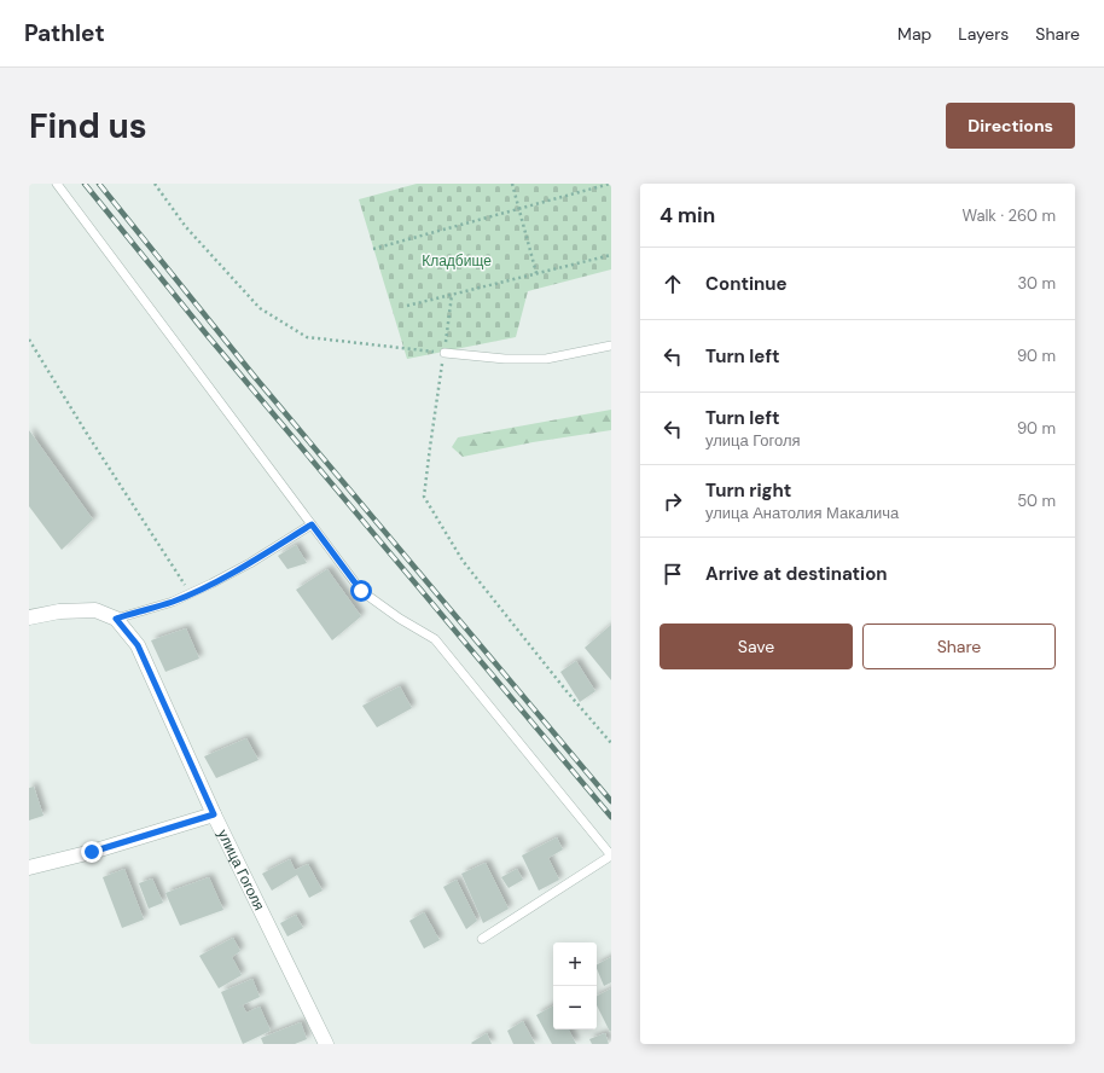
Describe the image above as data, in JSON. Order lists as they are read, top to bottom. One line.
{"streets":{"street":["улица Гоголя"]},"parks":["Кладбище"],"page":{"header":"Pathlet","nav":["Map","Layers","Share"],"buttons":["Directions",["Save","Share"]],"title":"Find us","heading":["4 min","Walk · 260 m"],"list":[["Continue","30 m"],["Turn left","90 m"],["Turn left","улица Гоголя","90 m"],["Turn right","улица Анатолия Макалича","50 m"],"Arrive at destination"],"map_buttons":["+","−"]}}
